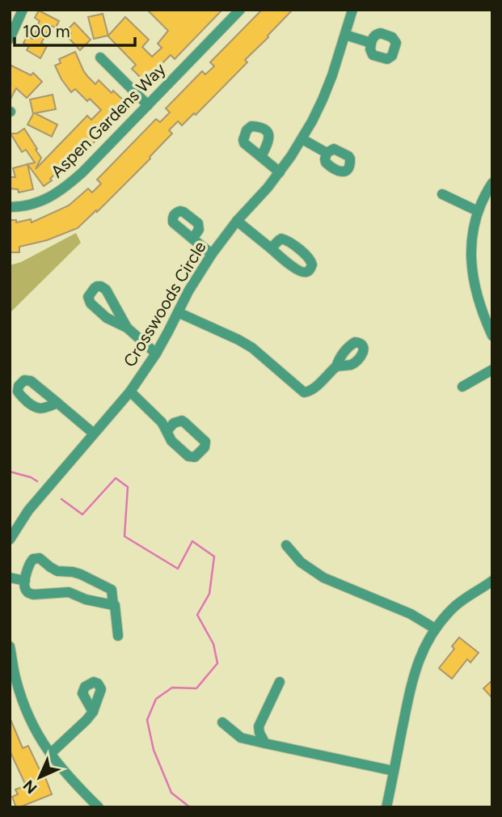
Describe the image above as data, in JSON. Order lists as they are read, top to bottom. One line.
{"streets":{"street":["Aspen Gardens Way","Crosswoods Circle"]},"scale_bar":"100 m","north":"bottom left"}
